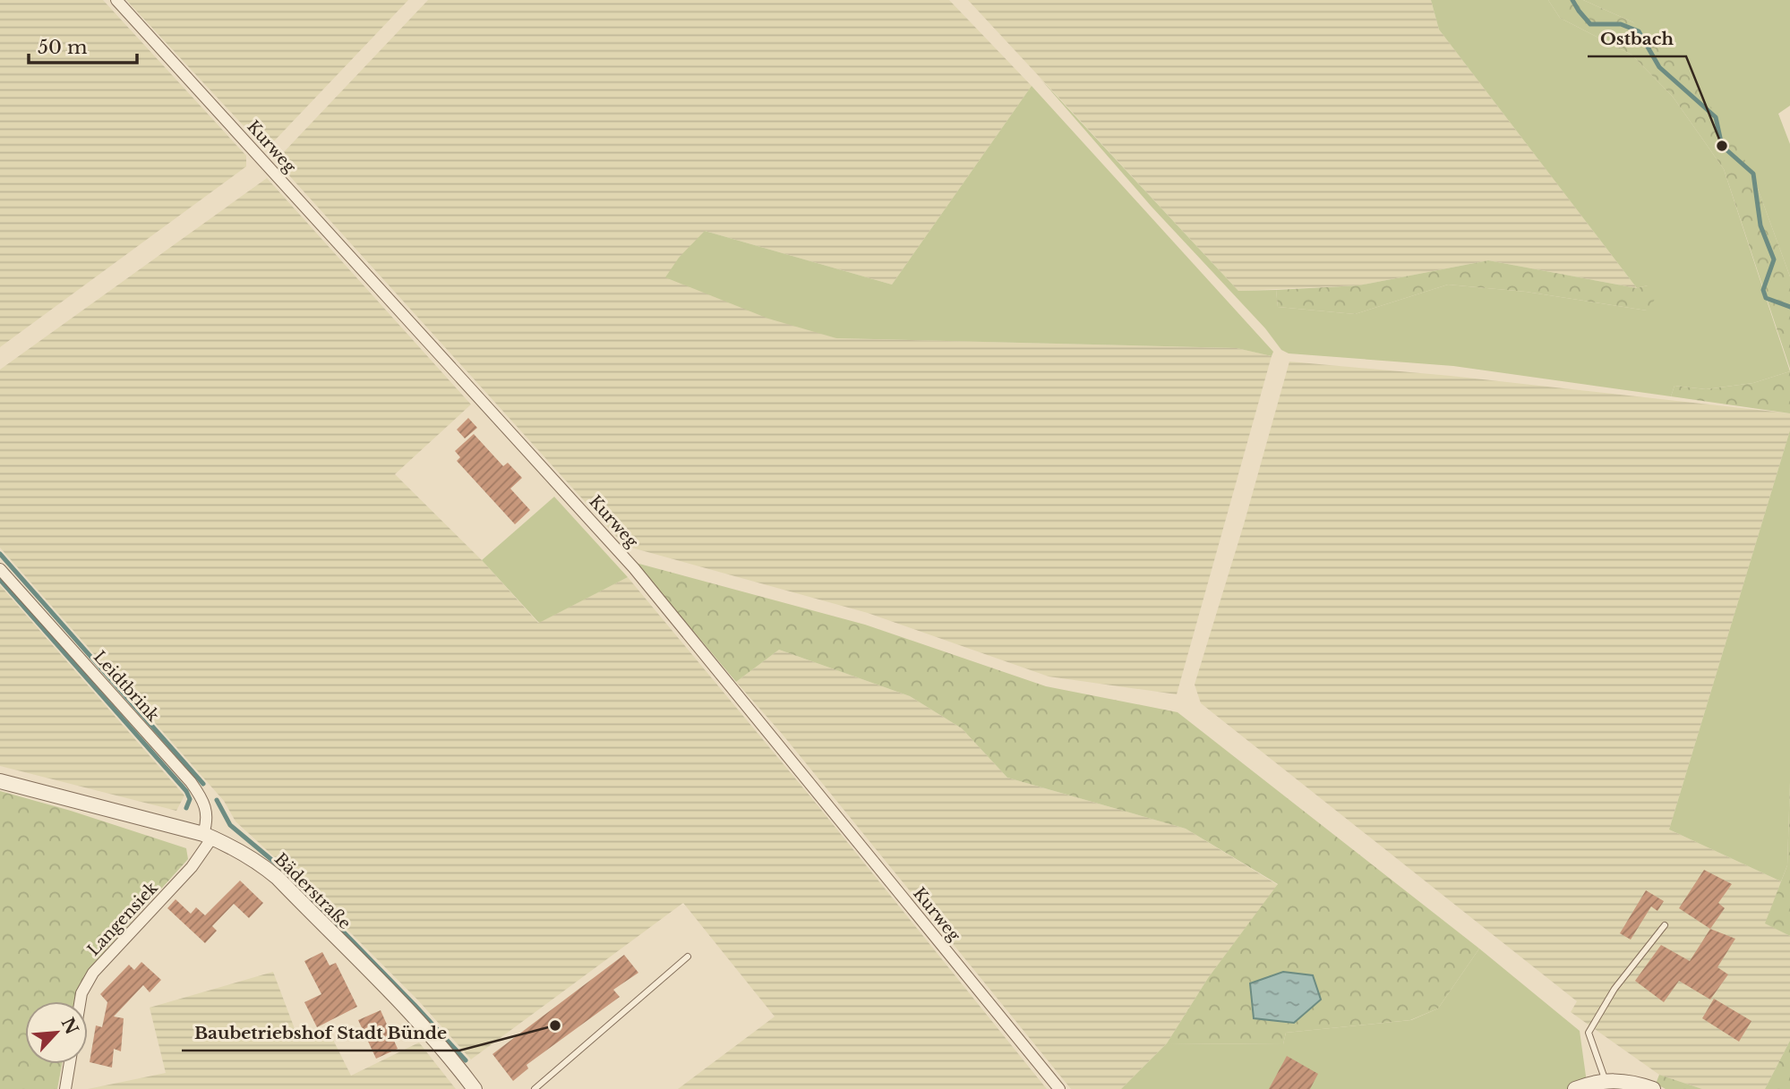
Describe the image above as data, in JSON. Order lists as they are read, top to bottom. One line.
{"streets":{"street":["Kurweg","Leidtbrink","Bäderstraße","Langensiek"]},"crossings":[["Leidtbrink","Bäderstraße"],["Leidtbrink","Langensiek"],["Bäderstraße","Langensiek"]],"places":["Ostbach","Baubetriebshof Stadt Bünde"],"scale_bar":"50 m","north":"top right"}
